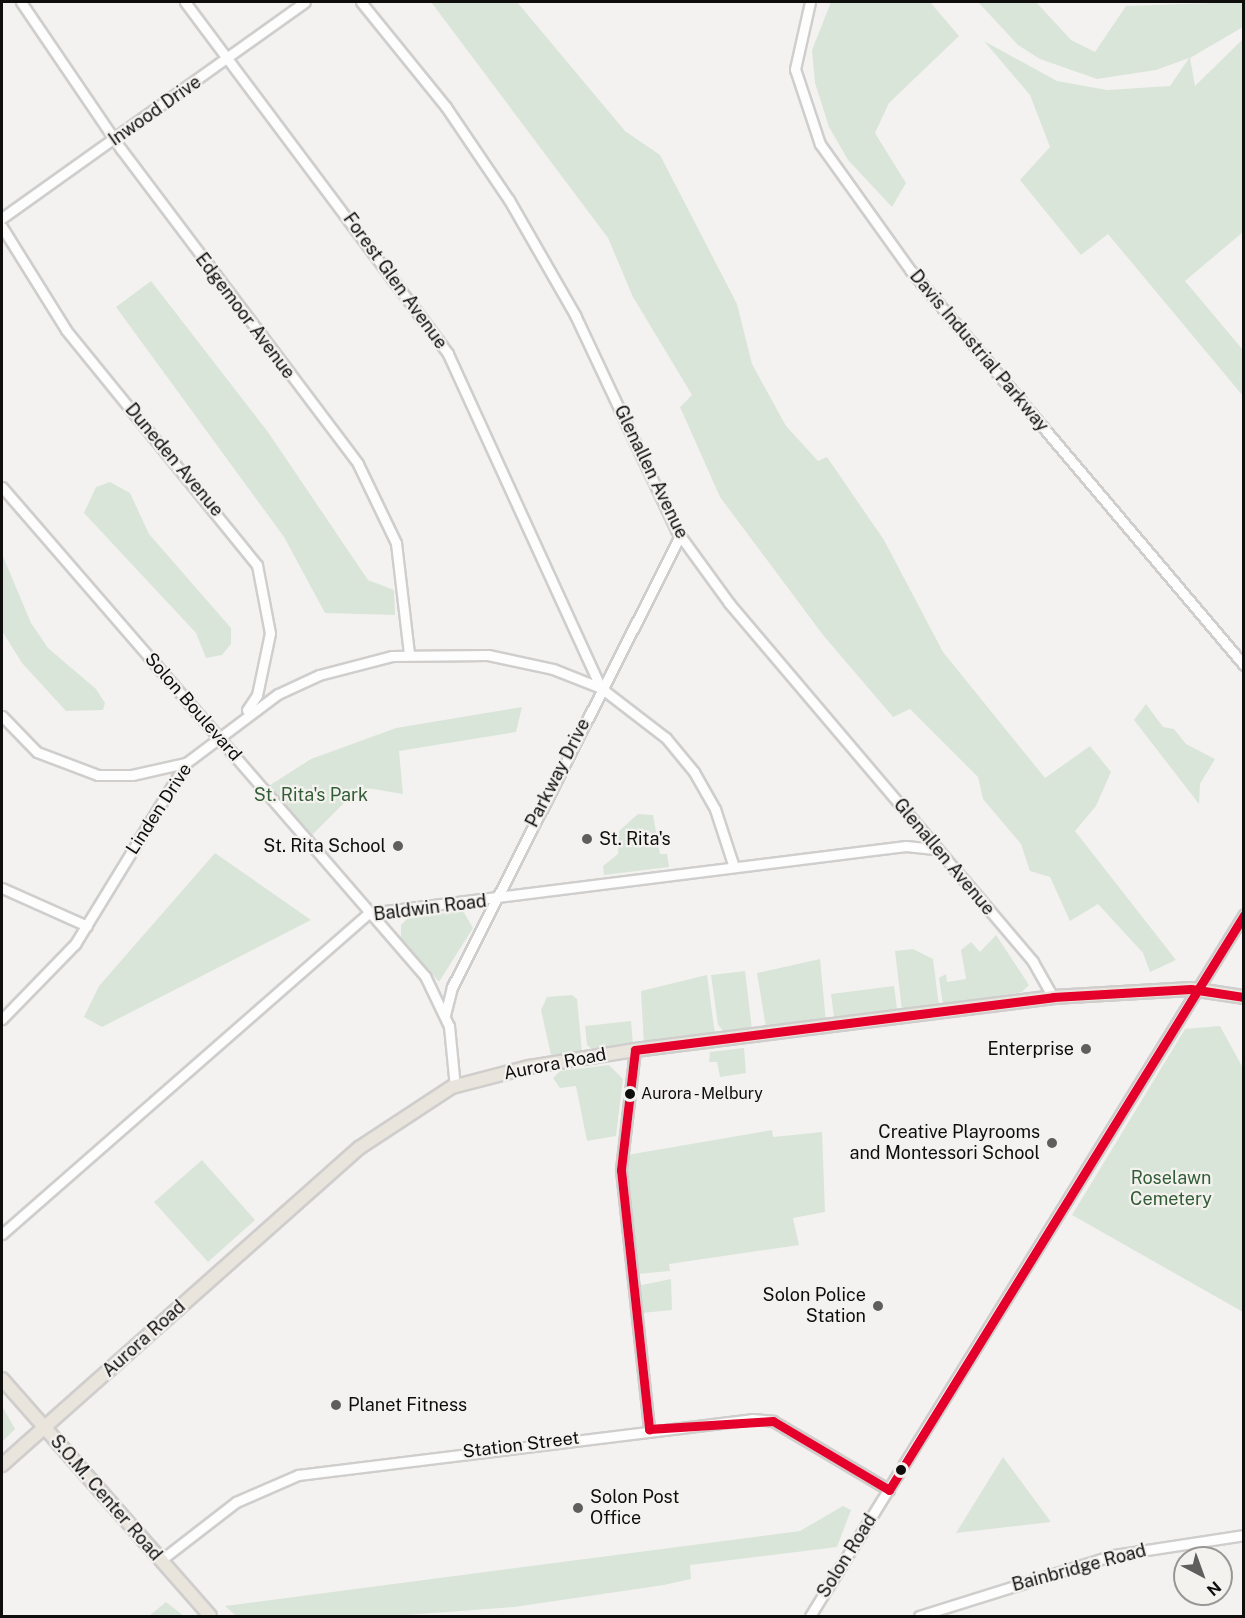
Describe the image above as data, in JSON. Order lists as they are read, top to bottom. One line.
{"streets":{"main road":["Aurora Road","S.O.M. Center Road"],"street":["Inwood Drive","Forest Glen Avenue","Edgemoor Avenue","Davis Industrial Parkway","Duneden Avenue","Glenallen Avenue","Solon Boulevard","Parkway Drive","Linden Drive","Baldwin Road","Station Street","Solon Road","Bainbridge Road"]},"crossings":[["Inwood Drive","Forest Glen Avenue"],["Inwood Drive","Edgemoor Avenue"],["Forest Glen Avenue","Parkway Drive"],["Forest Glen Avenue","Linden Drive"],["Edgemoor Avenue","Linden Drive"],["Duneden Avenue","Linden Drive"],["Glenallen Avenue","Parkway Drive"],["Glenallen Avenue","Baldwin Road"],["Glenallen Avenue","Aurora Road"],["Solon Boulevard","Parkway Drive"],["Solon Boulevard","Linden Drive"],["Solon Boulevard","Baldwin Road"],["Solon Boulevard","Aurora Road"],["Parkway Drive","Linden Drive"],["Parkway Drive","Baldwin Road"],["Linden Drive","Baldwin Road"],["Aurora Road","S.O.M. Center Road"],["Aurora Road","Solon Road"],["Station Street","S.O.M. Center Road"],["Station Street","Solon Road"]],"parks":["St. Rita's Park","Roselawn Cemetery"],"places":["St. Rita's","St. Rita School","Enterprise","Aurora - Melbury","Creative Playrooms and Montessori School","Solon Police Station","Planet Fitness","Solon Post Office"],"north":"bottom right"}
